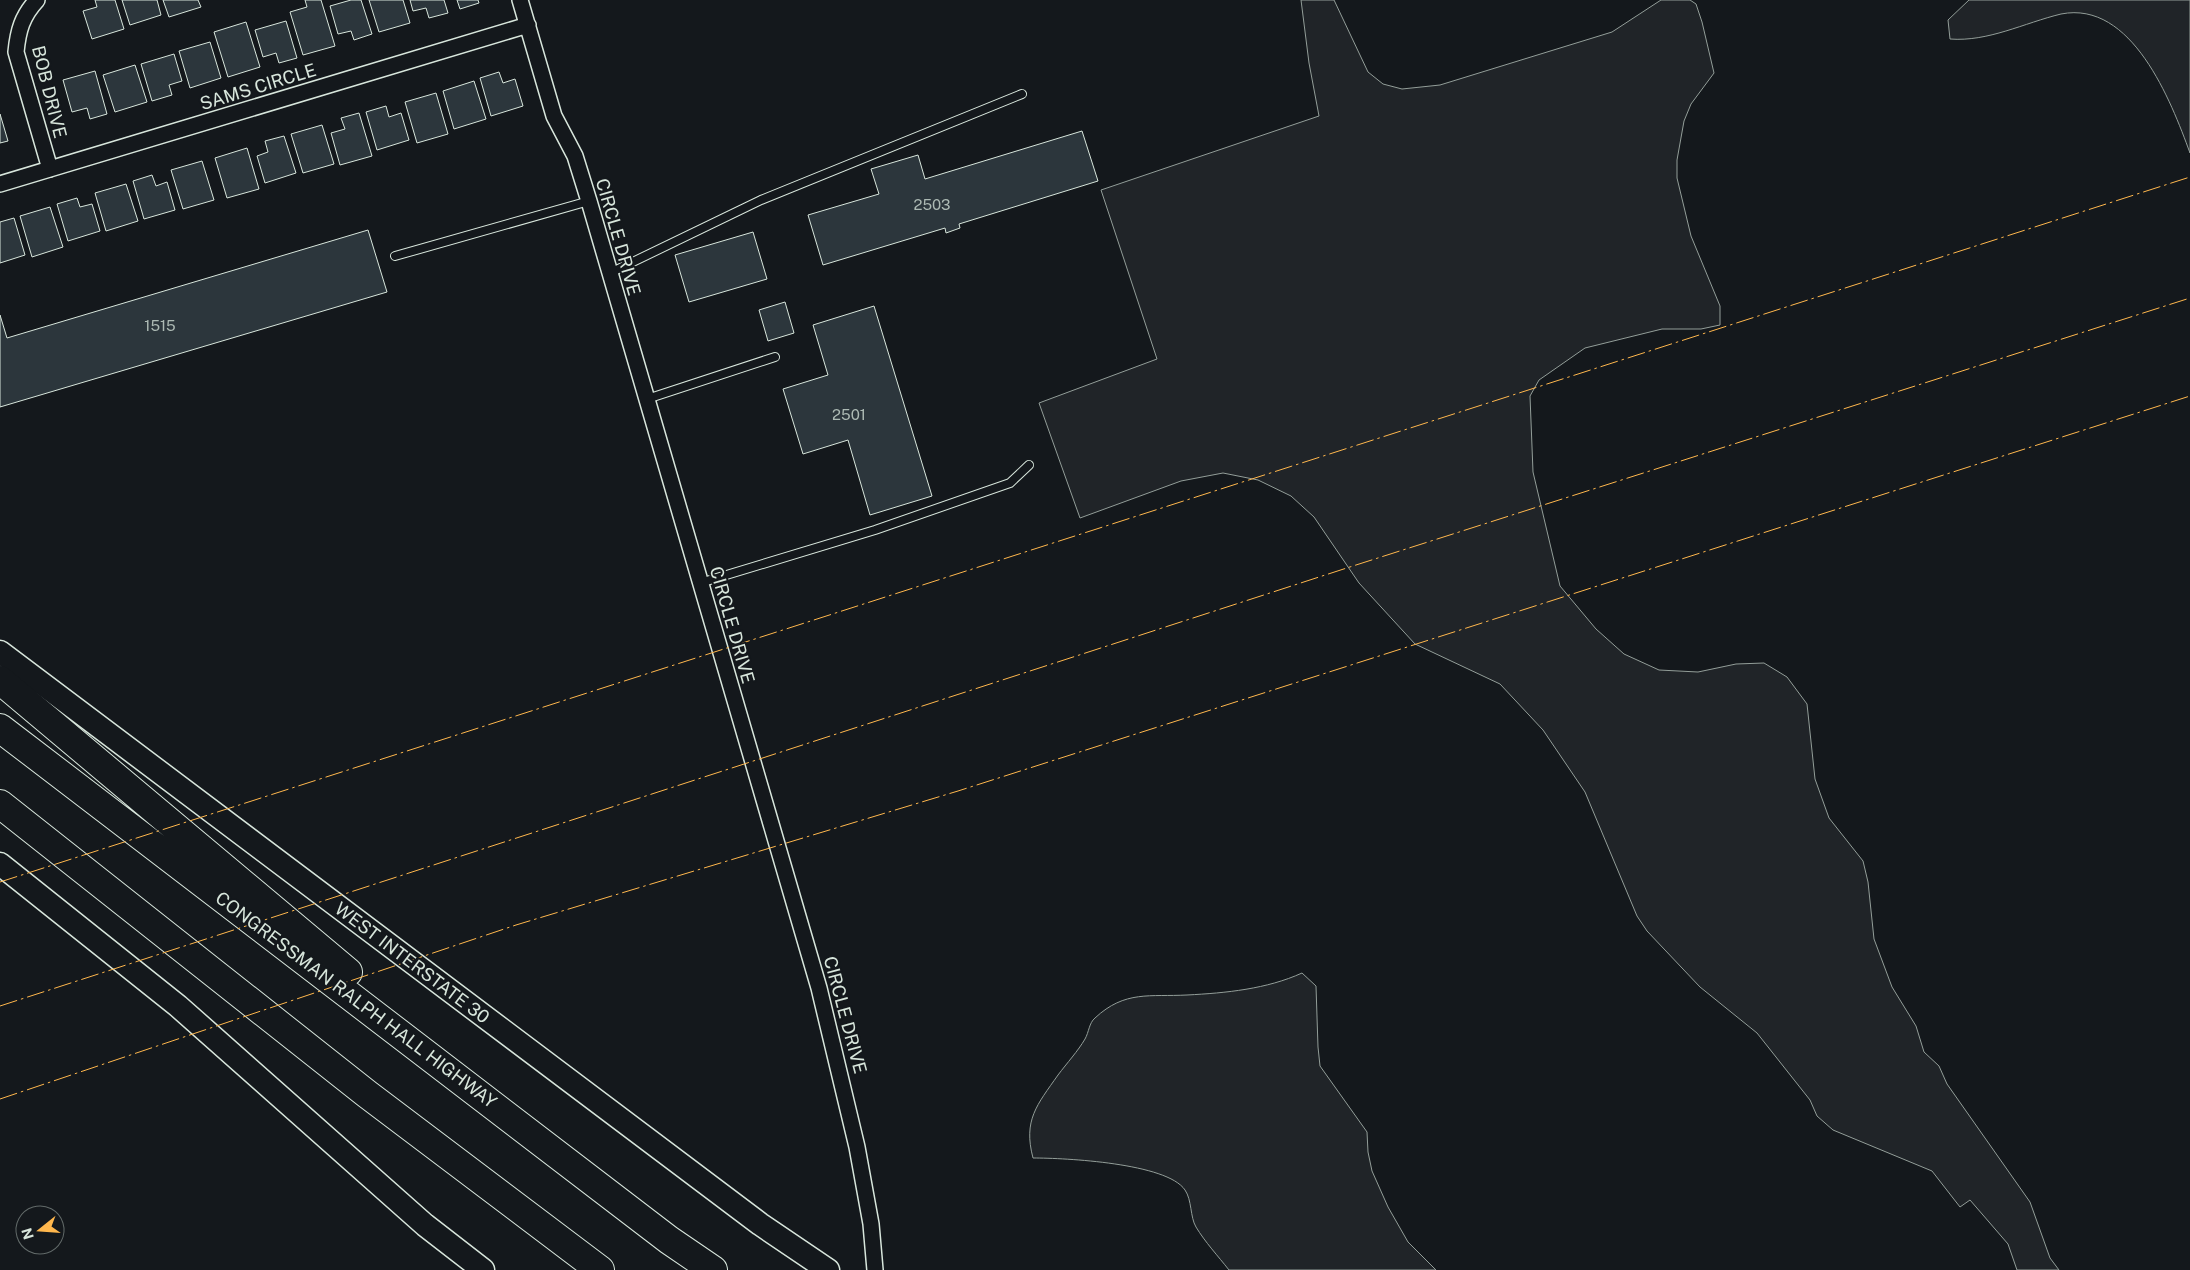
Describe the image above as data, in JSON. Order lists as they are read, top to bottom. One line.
{"streets":{"highway":["CONGRESSMAN RALPH HALL HIGHWAY"],"main road":["WEST INTERSTATE 30"],"street":["SAMS CIRCLE","BOB DRIVE","CIRCLE DRIVE"]},"crossings":[["SAMS CIRCLE","BOB DRIVE"],["SAMS CIRCLE","CIRCLE DRIVE"]],"house_numbers":["2503","1515","2501"],"north":"left"}
